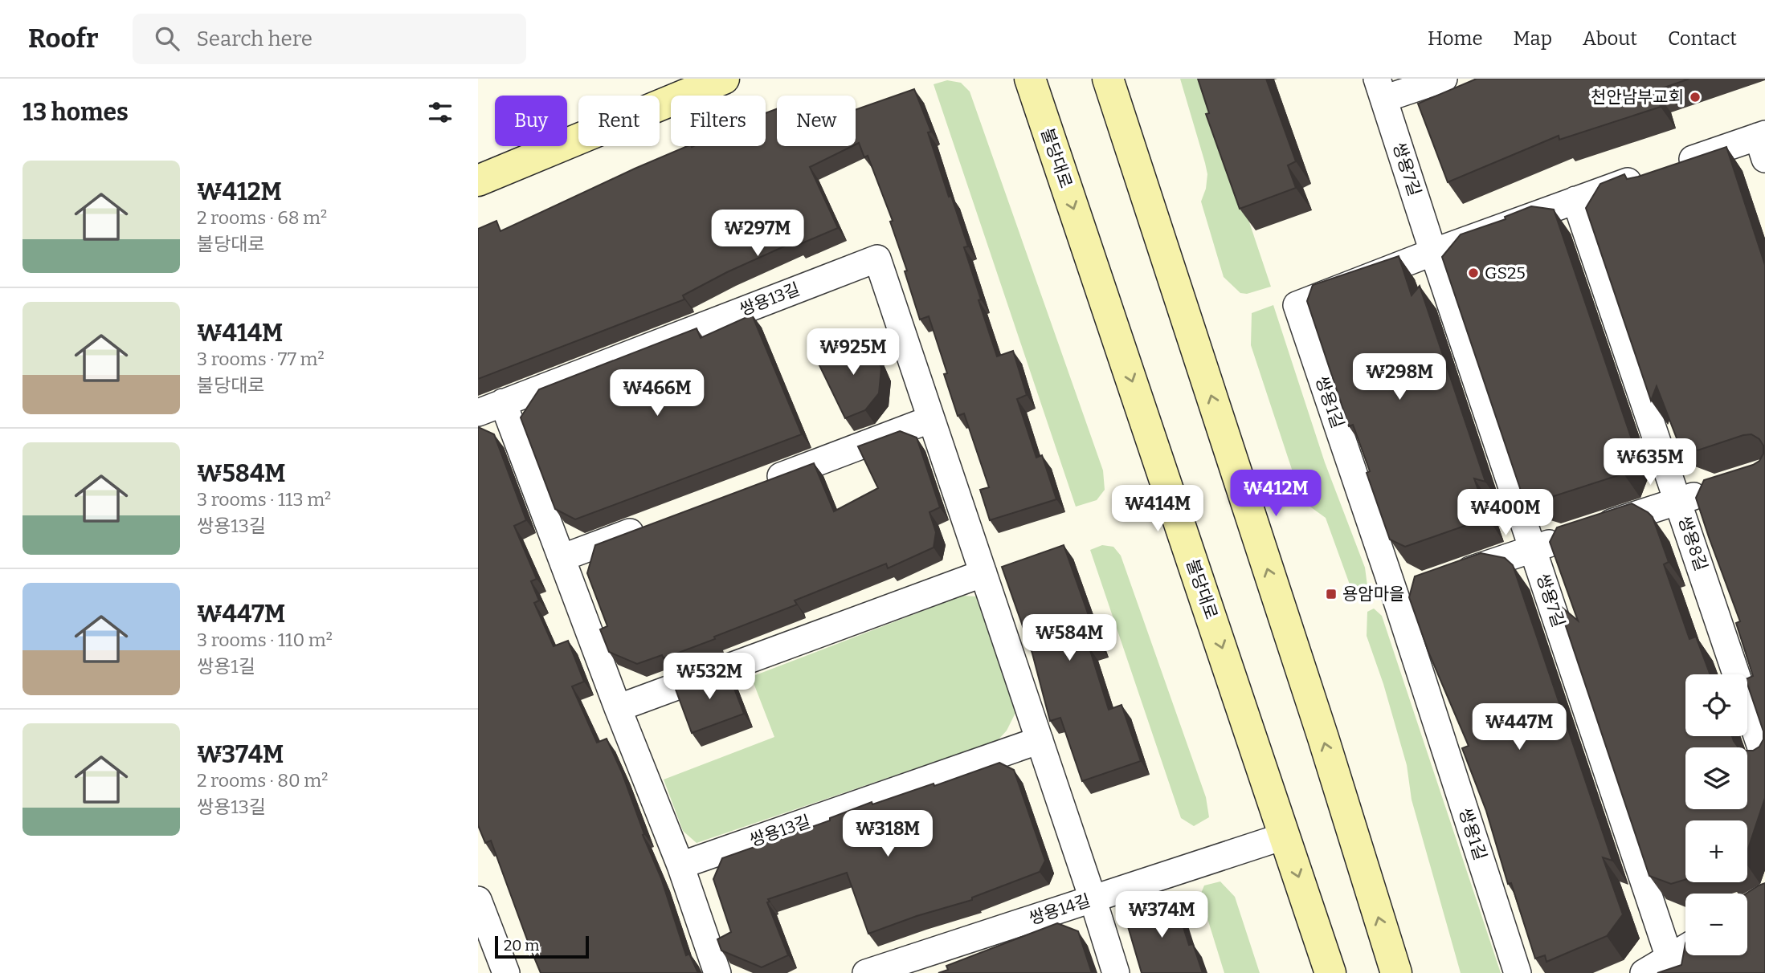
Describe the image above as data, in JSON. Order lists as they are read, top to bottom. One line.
{"streets":{"main road":["불당대로"],"street":["쌍용7길","쌍용13길","쌍용1길","쌍용8길","쌍용14길"]},"crossings":[["불당대로","쌍용14길"],["쌍용7길","쌍용1길"],["쌍용13길","쌍용14길"],["쌍용1길","쌍용8길"]],"places":{"other":["천안남부교회","GS25"],"transit":["용암마을"]},"scale_bar":"20 m","page":{"header":"Roofr","search":"Search here","nav":["Home","Map","About","Contact"],"heading":"13 homes","chip":["Buy","Rent","Filters","New"],"list":[{"name":"₩412M","note":"2 rooms · 68 m² · 불당대로"},{"name":"₩414M","note":"3 rooms · 77 m² · 불당대로"},{"name":"₩584M","note":"3 rooms · 113 m² · 쌍용13길"},{"name":"₩447M","note":"3 rooms · 110 m² · 쌍용1길"},{"name":"₩374M","note":"2 rooms · 80 m² · 쌍용13길"}],"price":["₩297M","₩925M","₩298M","₩466M","₩635M","₩412M","₩414M","₩400M","₩584M","₩532M","₩447M","₩318M","₩374M"],"map_buttons":["+","−"],"scale":"20 m"}}
